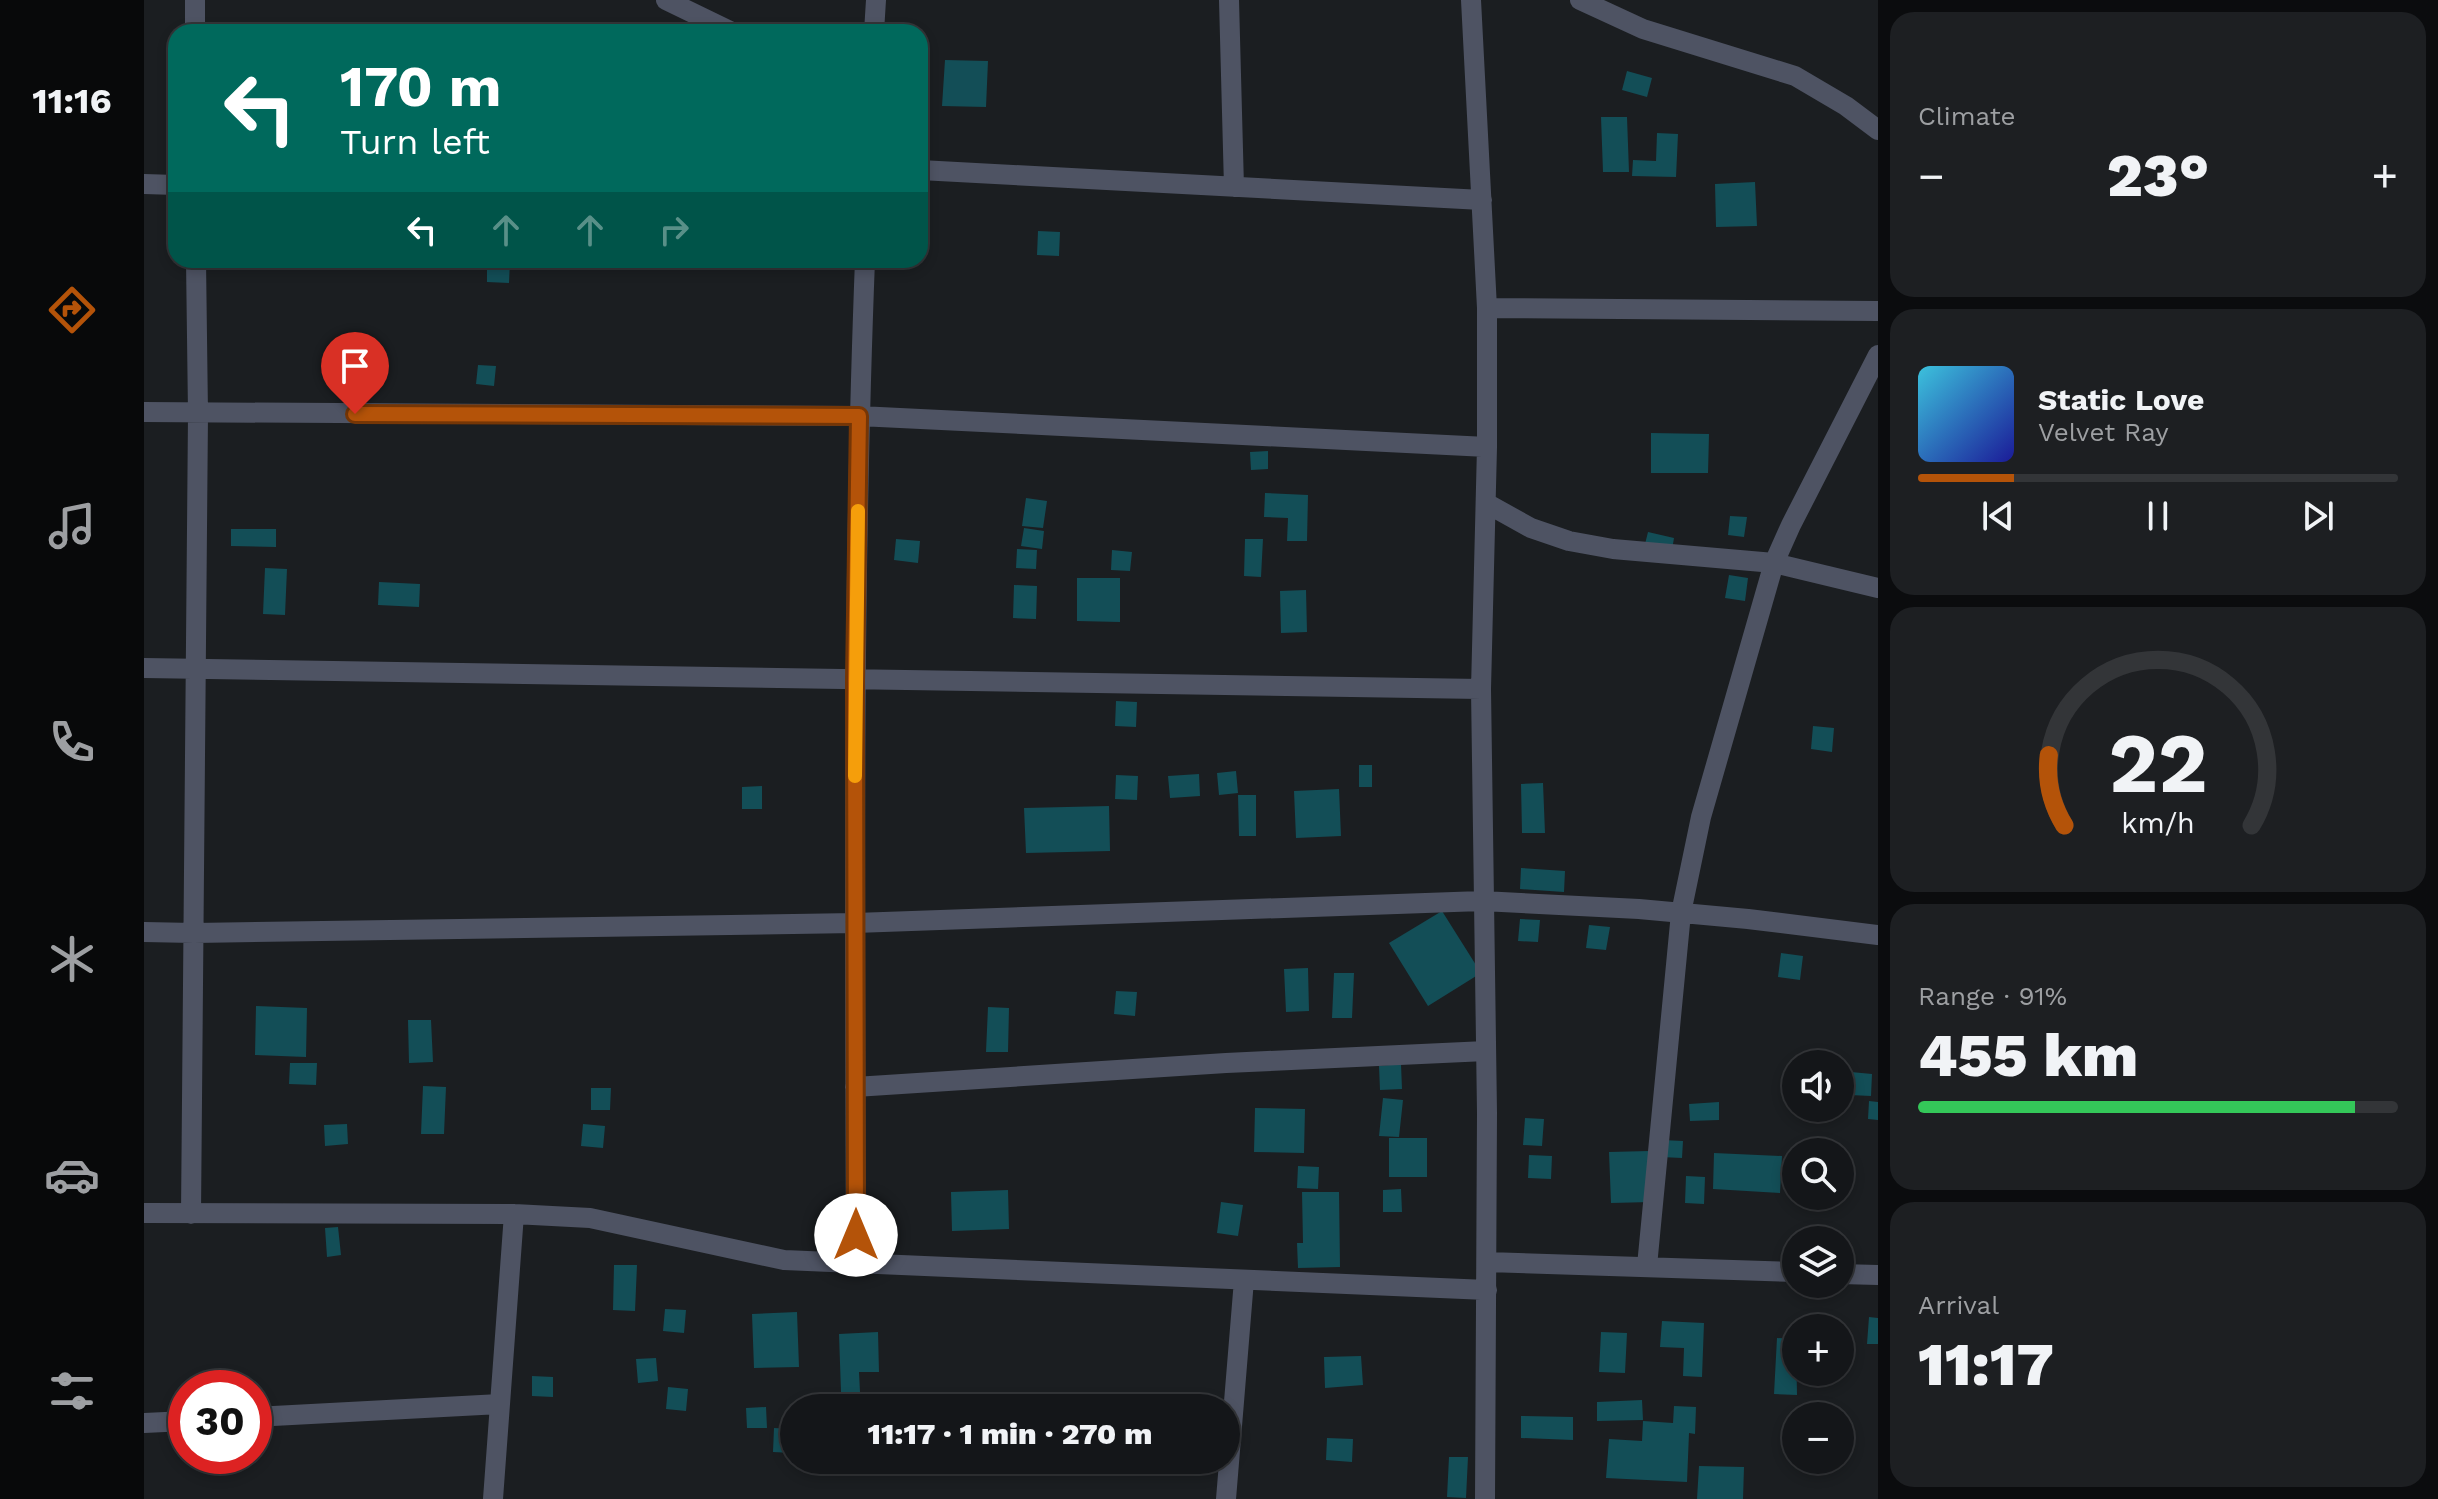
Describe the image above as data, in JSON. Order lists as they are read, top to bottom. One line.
{"page":{"tabs":"11:16","tile":["Climate",["Range · 91%","455 km"],["Arrival","11:17"]],"turn":["170 m","Turn left"],"heat":["−","23°","+"],"song":["Static Love","Velvet Ray"],"map_buttons":["+","−"],"limit":"30","trip":"11:17 · 1 min · 270 m","gauge":["22","km/h"]}}
